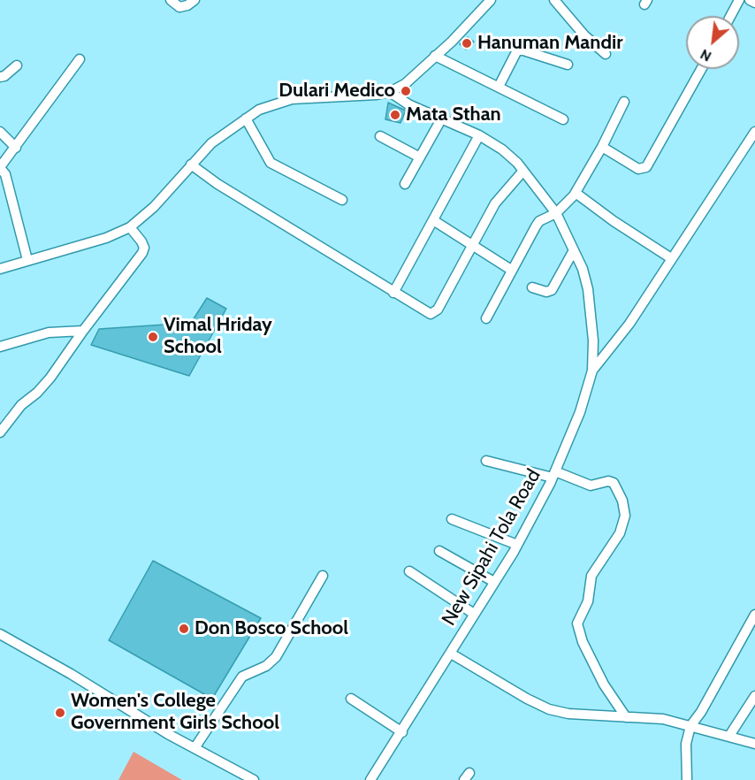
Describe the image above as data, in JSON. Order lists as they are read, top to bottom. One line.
{"streets":{"street":["New Sipahi Tola Road"]},"places":["Hanuman Mandir","Dulari Medico","Mata Sthan","Vimal Hriday School","Don Bosco School","Women's College Government Girls School"],"north":"bottom left"}
